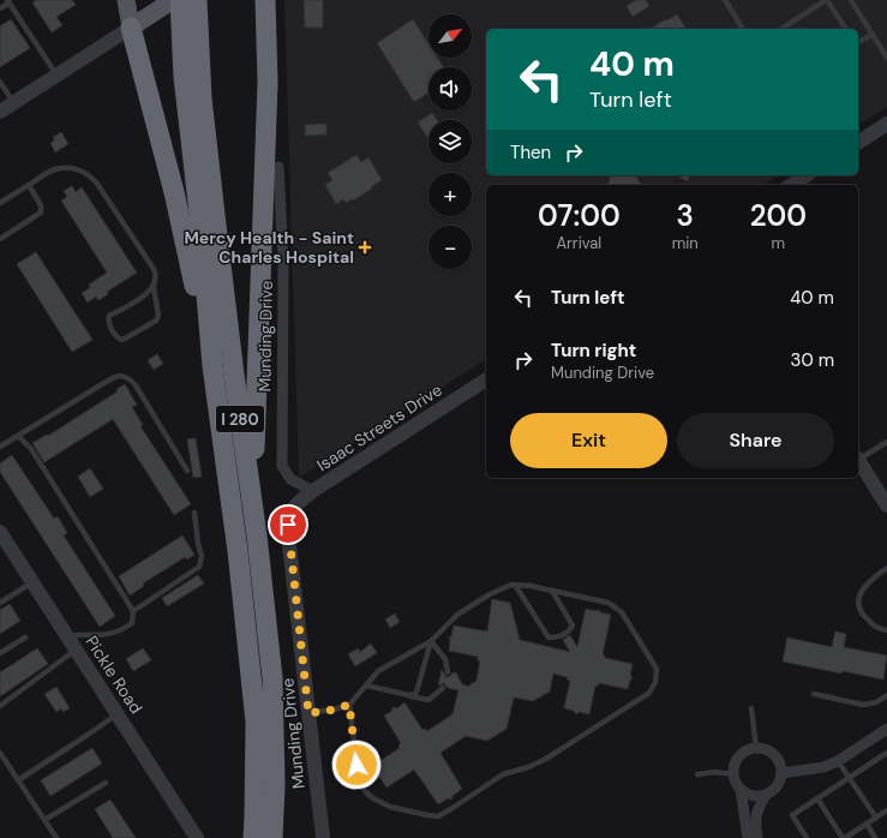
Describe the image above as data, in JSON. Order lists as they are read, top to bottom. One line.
{"streets":{"highway":["I 280"],"street":["Munding Drive","Isaac Streets Drive","Pickle Road"]},"crossings":[["Munding Drive","Isaac Streets Drive"]],"places":{"health":["Mercy Health - Saint Charles Hospital"]},"north":"top right","page":{"map_buttons":["+","−"],"turn":["40 m","Turn left"],"then":"Then","eta":["07:00","Arrival","3","min","200","m"],"list":[{"name":"Turn left","value":"40 m"},{"name":"Turn right","note":"Munding Drive","value":"30 m"}],"buttons":["Exit","Share"]}}
